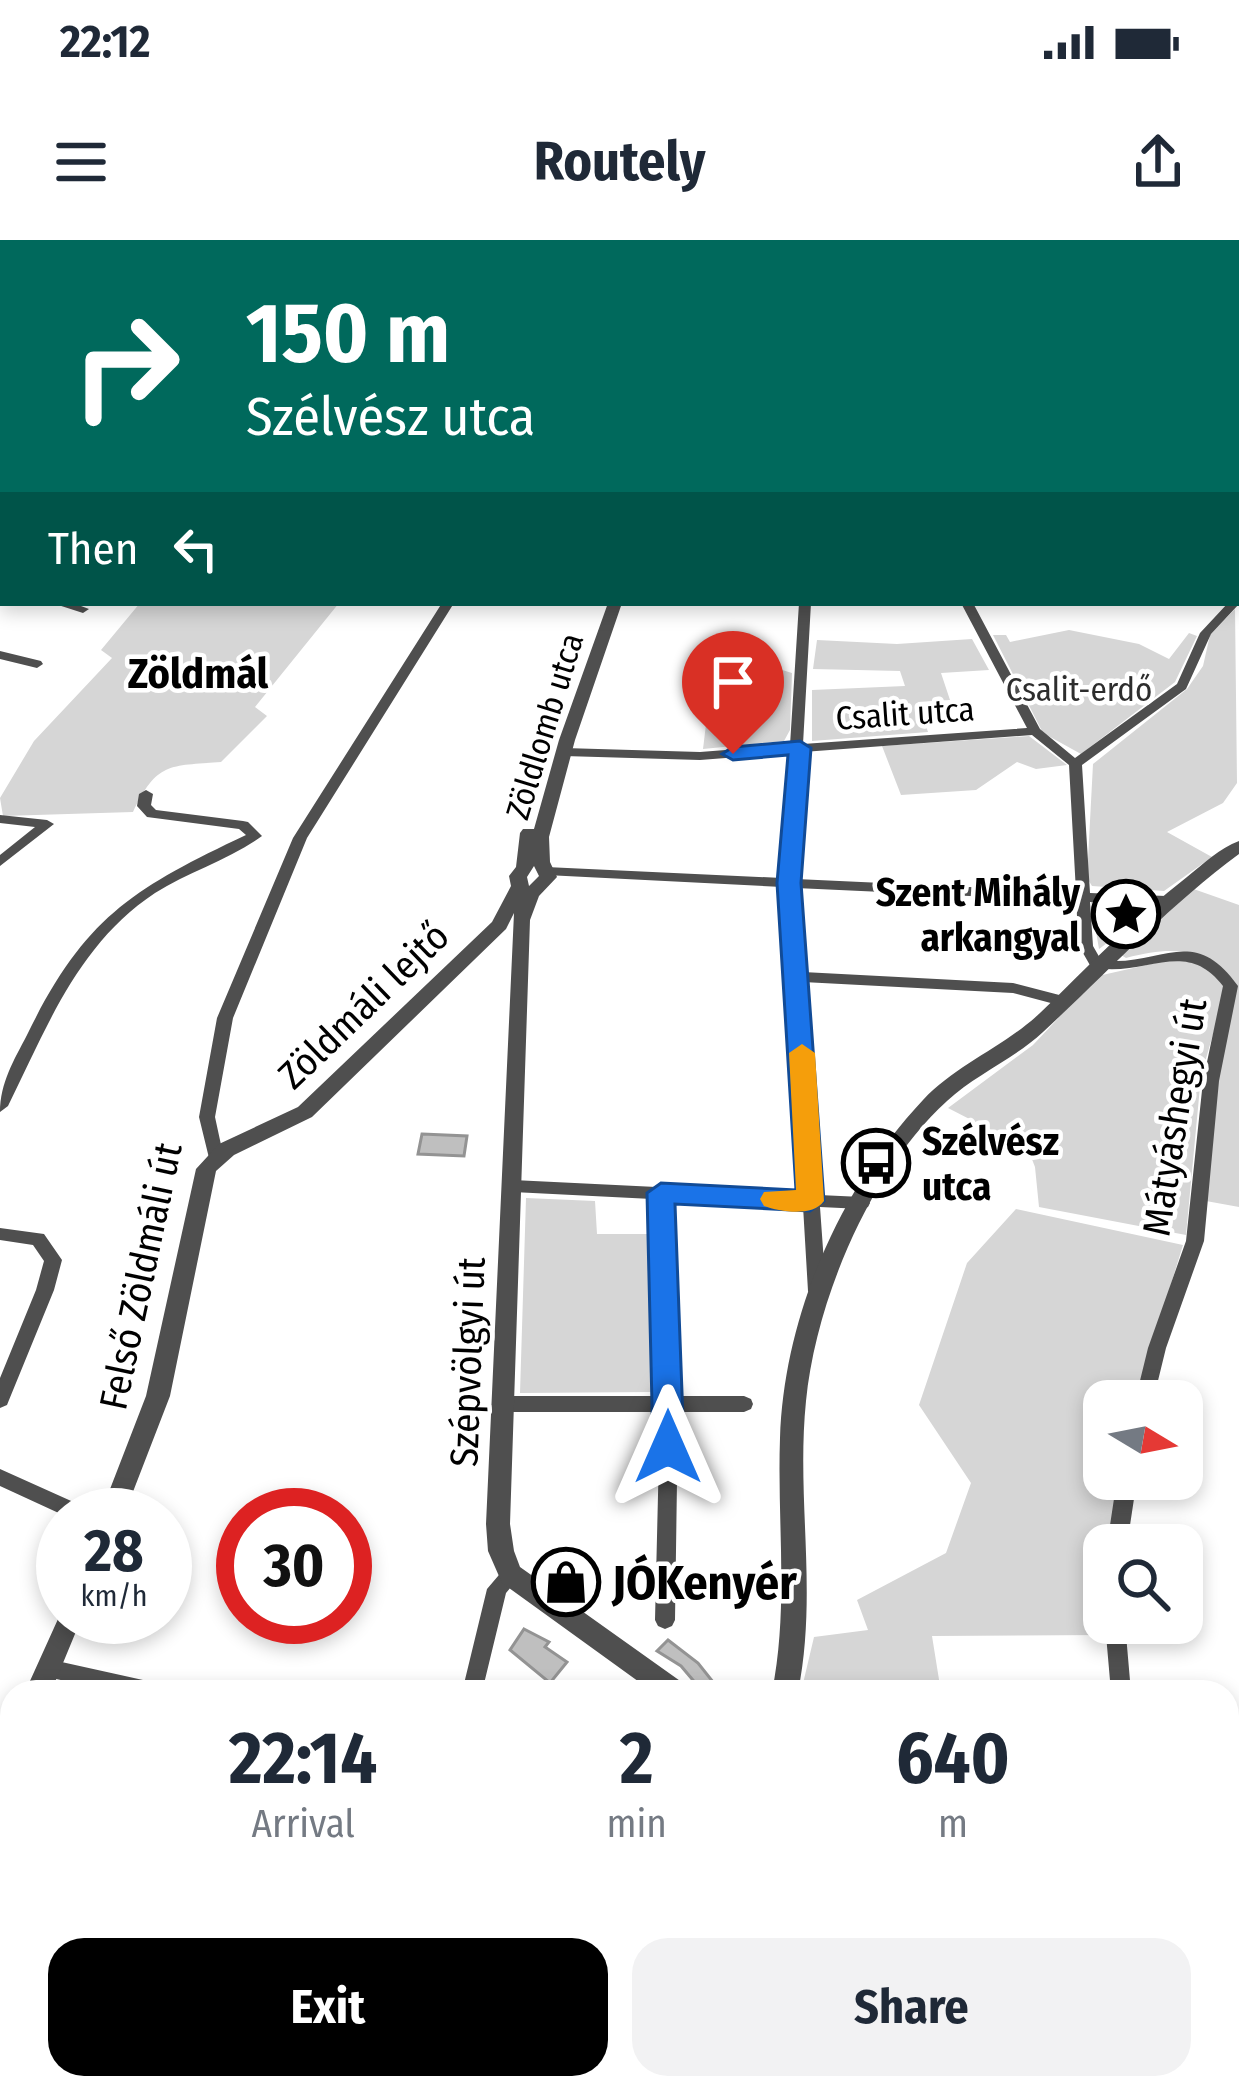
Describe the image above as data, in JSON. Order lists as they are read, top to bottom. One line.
{"streets":{"street":["Csalit utca","Zöldlomb utca","Zöldmáli lejtő","Mátyáshegyi út","Felső Zöldmáli út","Szépvölgyi út"]},"crossings":[["Csalit utca","Zöldlomb utca"],["Zöldmáli lejtő","Felső Zöldmáli út"],["Zöldmáli lejtő","Szépvölgyi út"]],"districts":["Zöldmál"],"parks":["Csalit-erdő"],"places":{"place":["Szent Mihály arkangyal"],"bus stop":["Szélvész utca"],"shop":["JÓKenyér"]},"north":"right","page":{"status":"22:12","header":"Routely","turn":["150 m","Szélvész utca"],"then":"Then","speed":"28 km/h","limit":"30","eta":["22:14","Arrival","2","min","640","m"],"buttons":["Exit","Share"]}}
